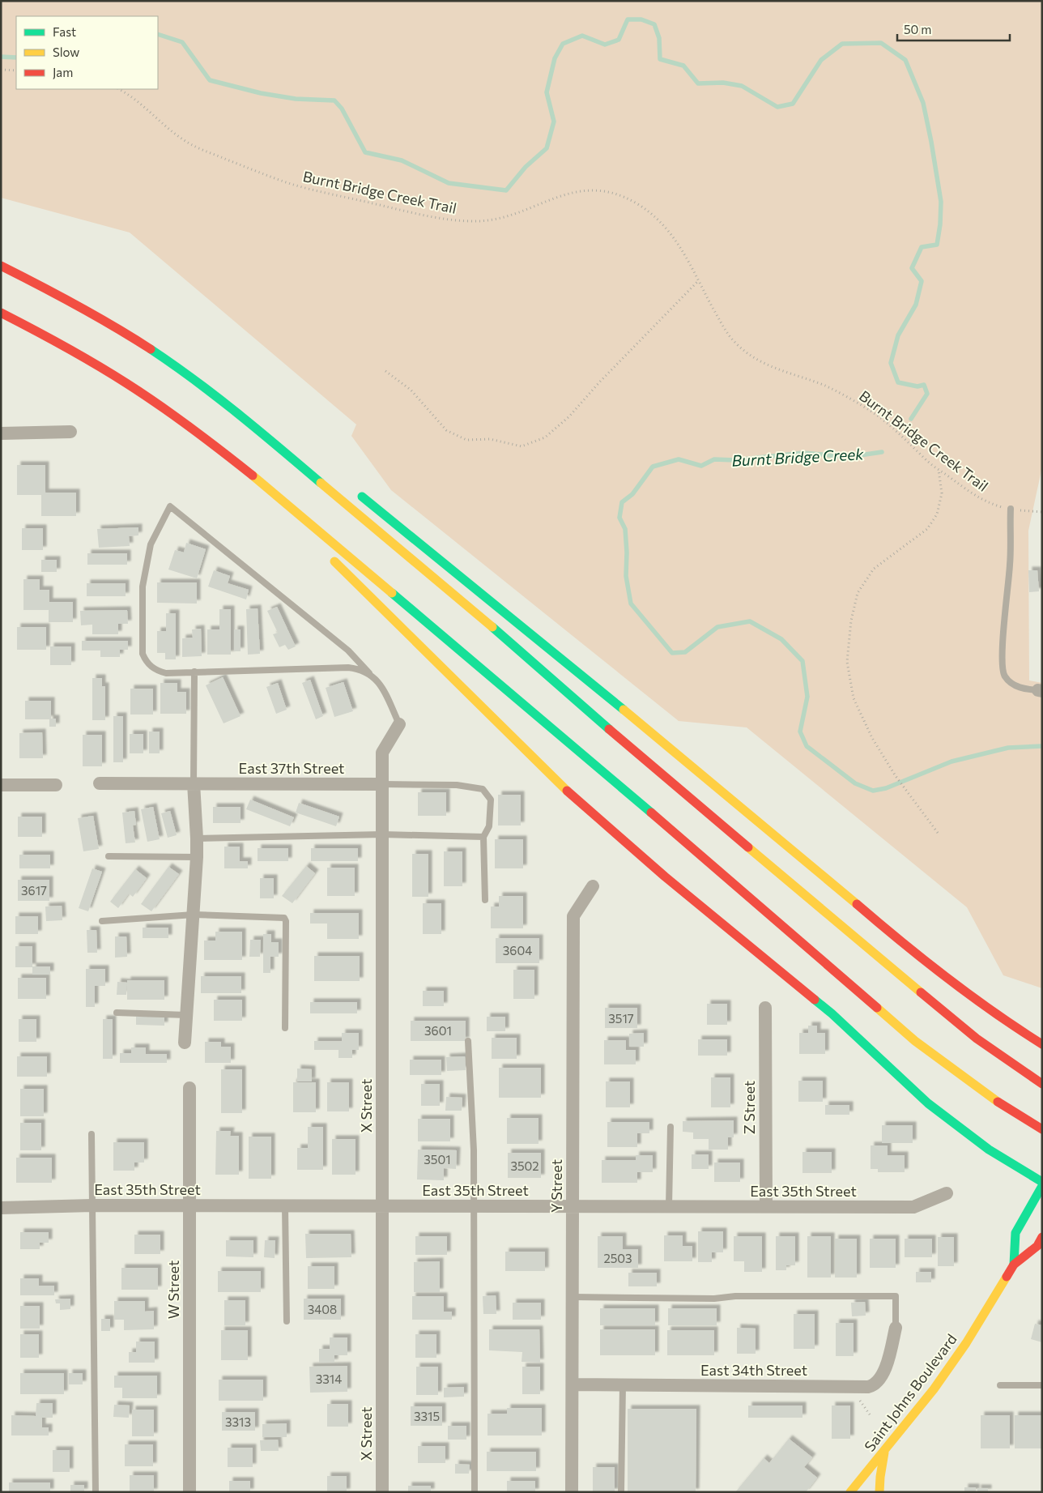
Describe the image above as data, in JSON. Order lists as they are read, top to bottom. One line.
{"streets":{"main road":["Saint Johns Boulevard"],"street":["East 37th Street","X Street","Z Street","Y Street","East 35th Street","W Street","East 34th Street"],"path":["Burnt Bridge Creek Trail"]},"crossings":[["East 37th Street","X Street"],["X Street","East 35th Street"],["Z Street","East 35th Street"],["Y Street","East 35th Street"],["Y Street","East 34th Street"],["East 35th Street","W Street"]],"water":["Burnt Bridge Creek"],"house_numbers":["3617","3604","3517","3601","3501","3502","2503","3408","3314","3315","3313"],"legend":["Fast","Slow","Jam"],"scale_bar":"50 m"}
